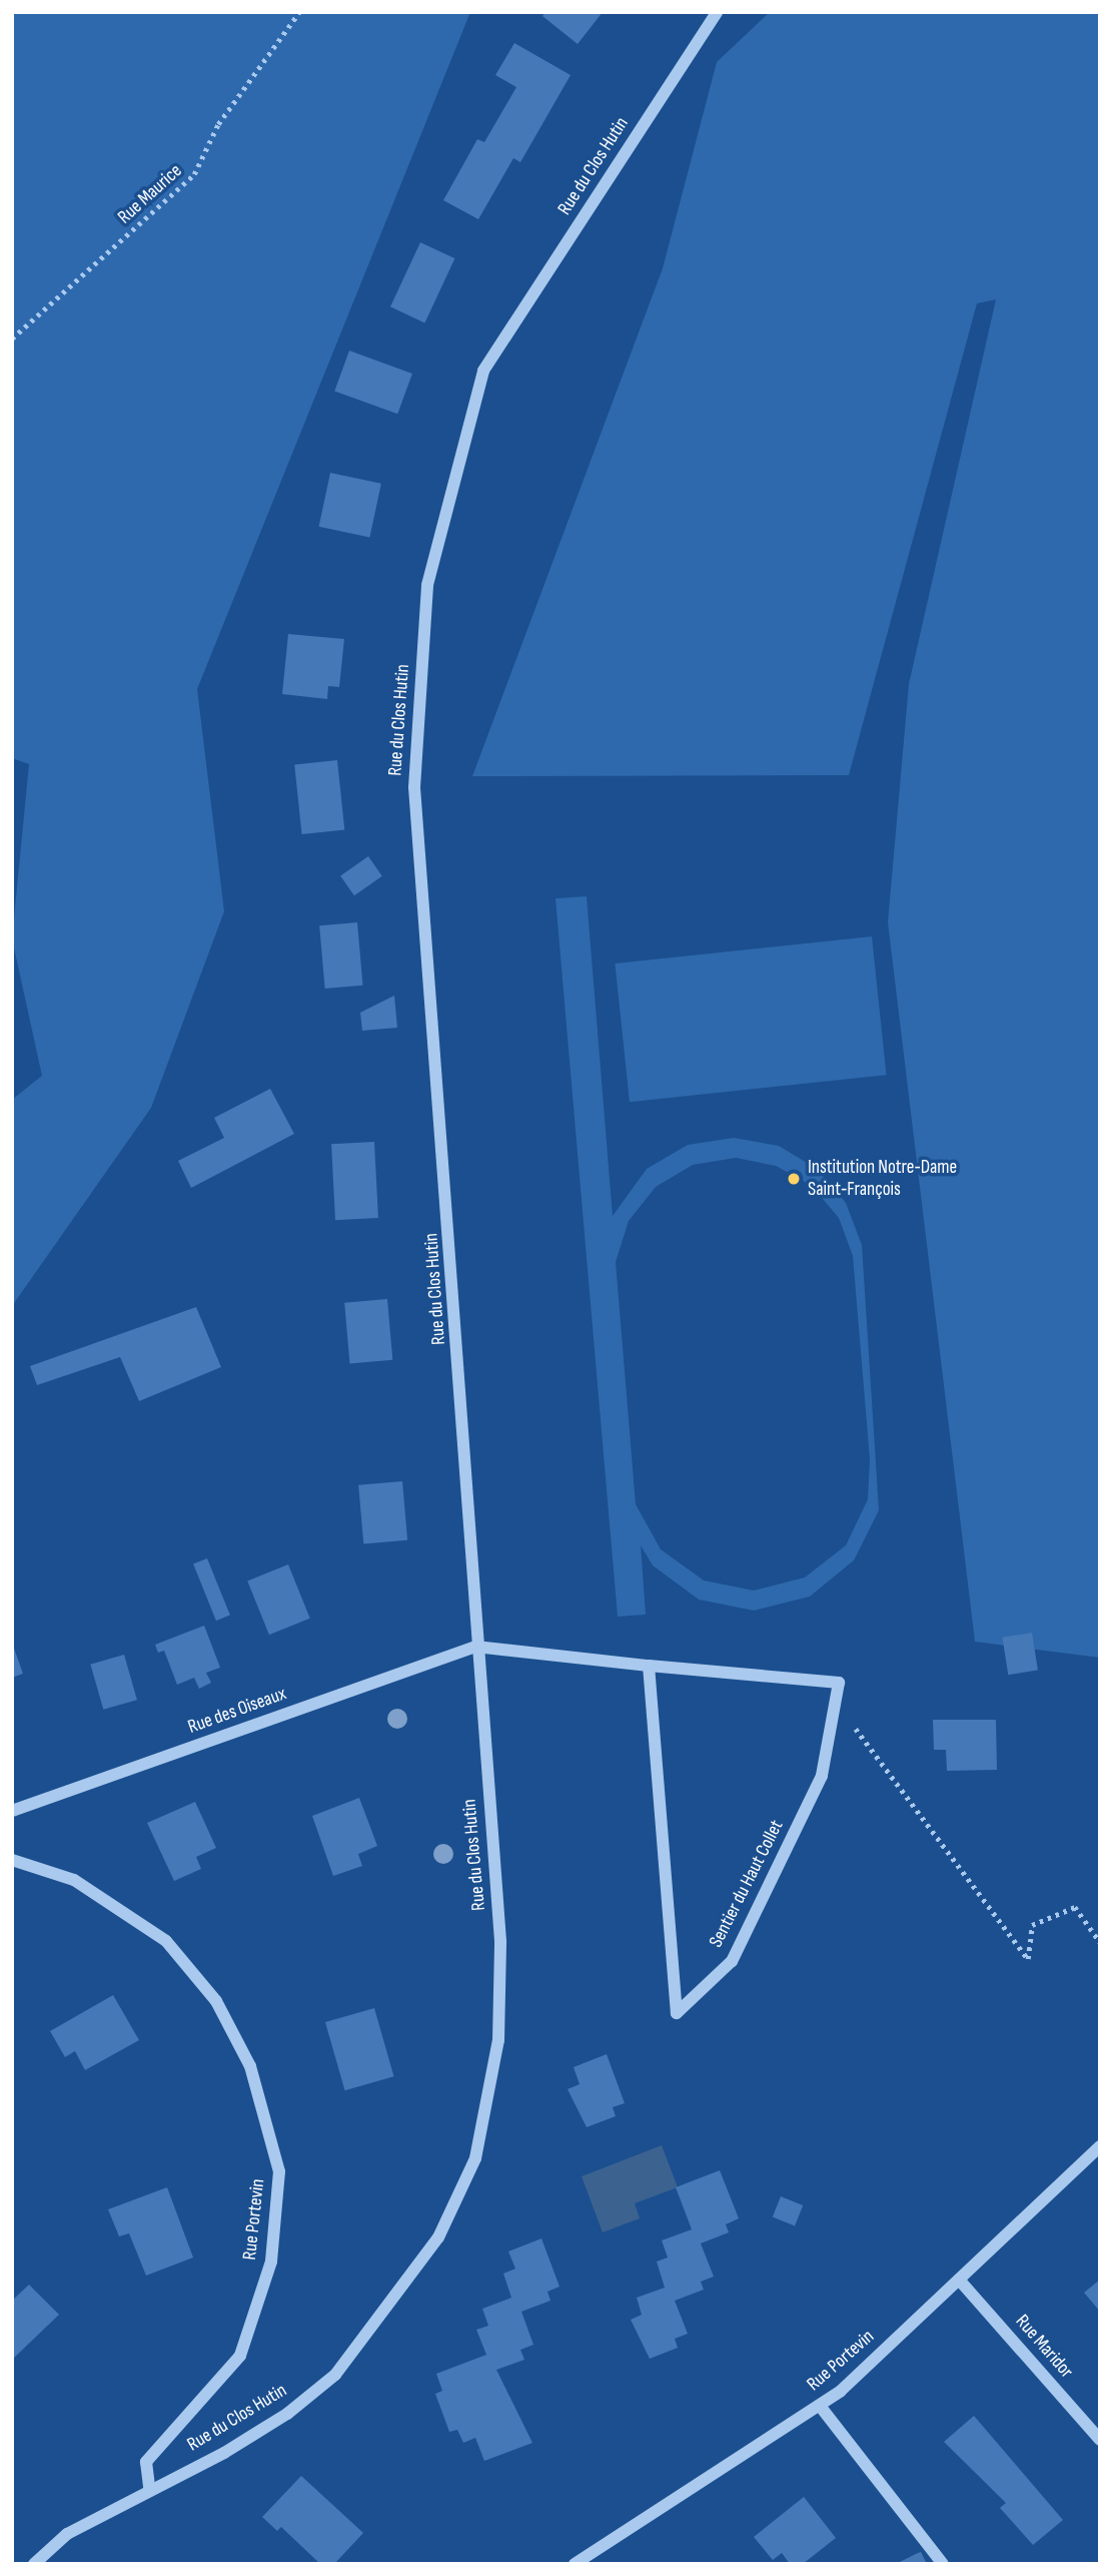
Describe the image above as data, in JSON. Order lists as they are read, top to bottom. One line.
{"streets":{"street":["Rue du Clos Hutin","Rue des Oiseaux","Sentier du Haut Collet","Rue Portevin","Rue Maridor"],"path":["Rue Maurice"]},"crossings":[["Rue du Clos Hutin","Rue des Oiseaux"],["Rue du Clos Hutin","Rue Portevin"],["Rue Portevin","Rue Maridor"]],"places":["Institution Notre‐Dame Saint‐François"]}
